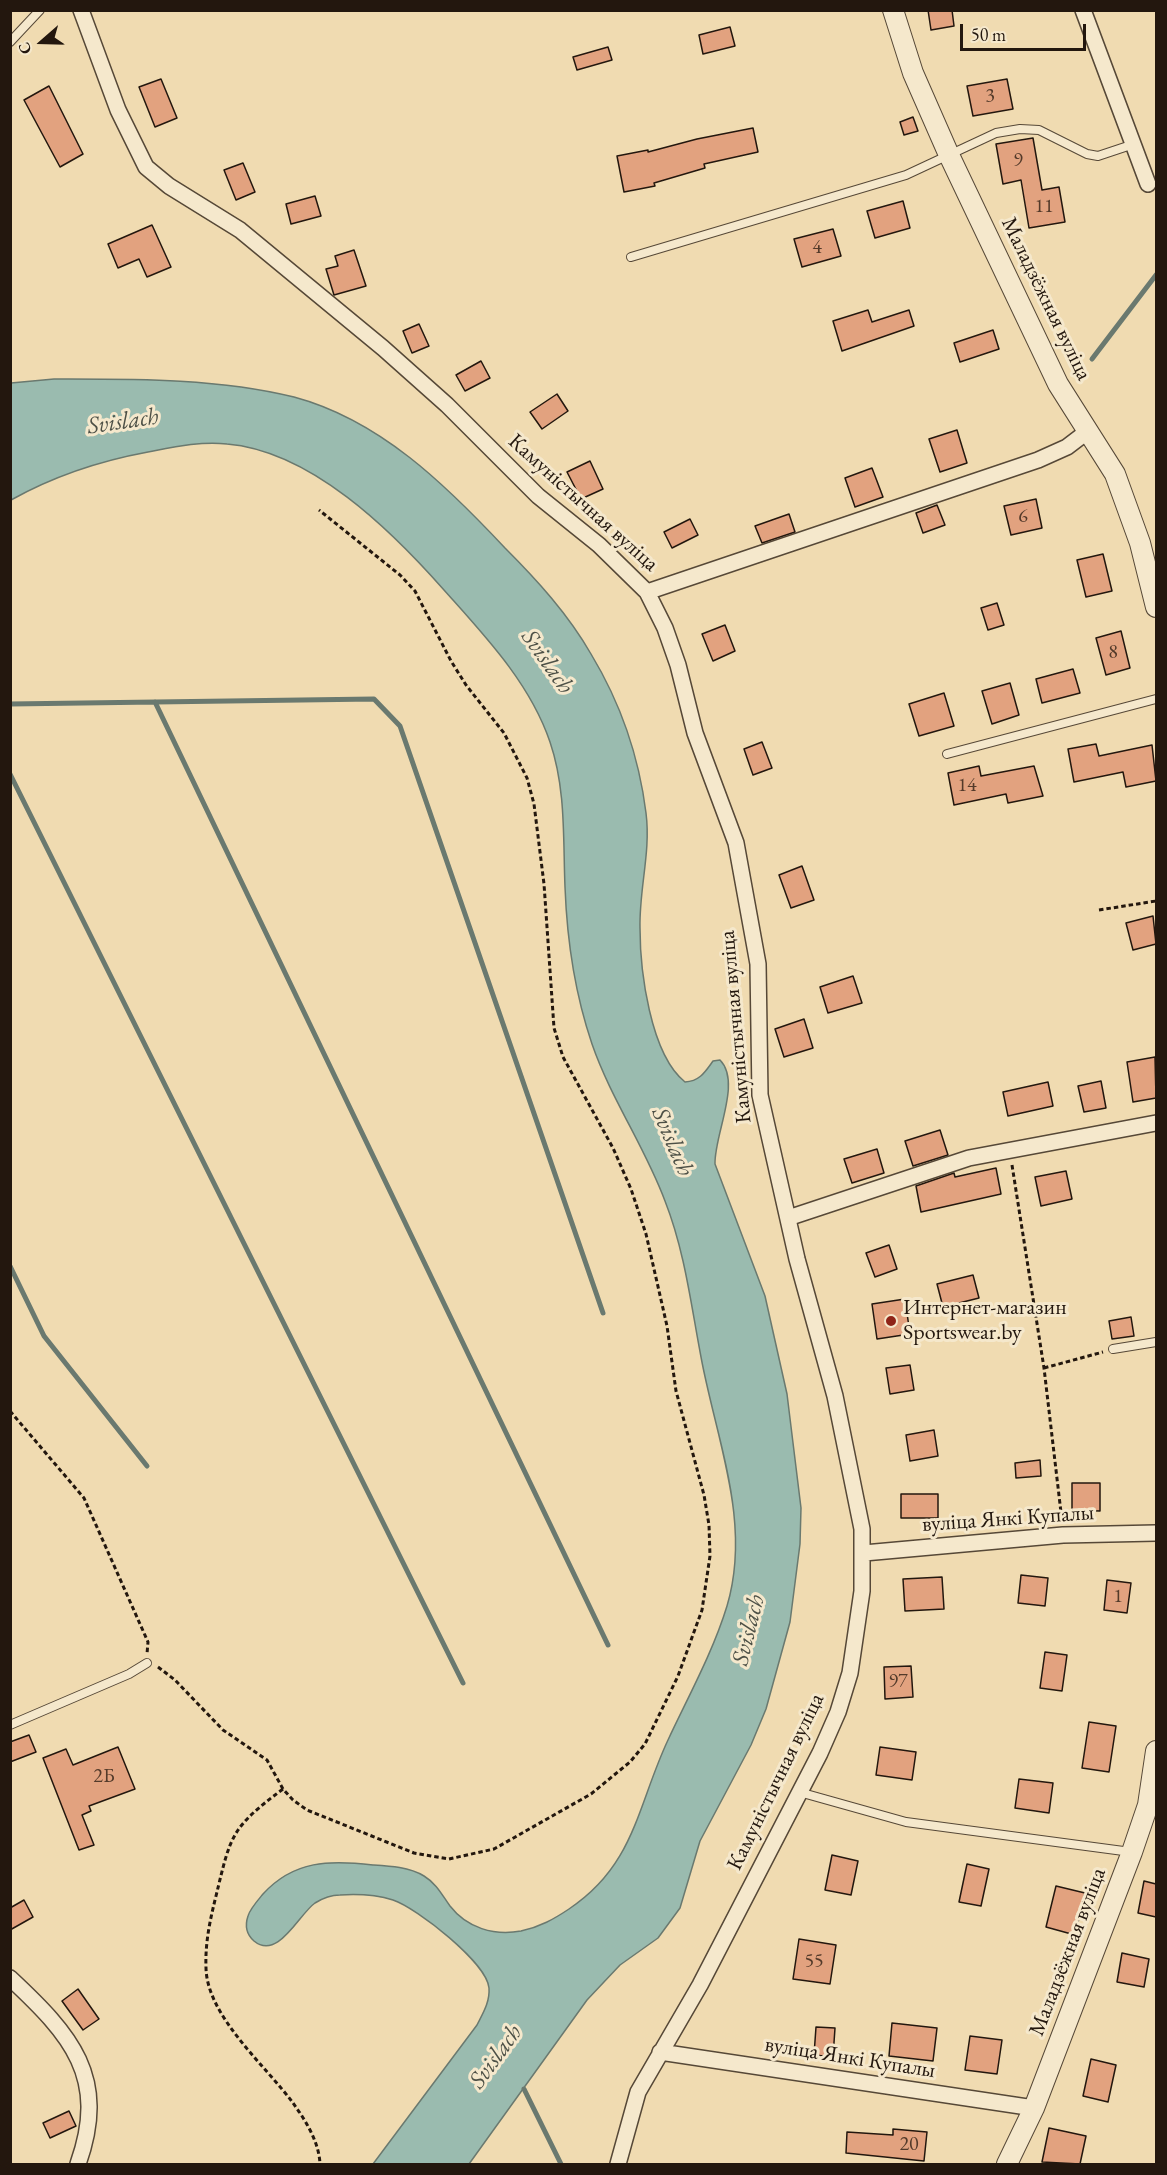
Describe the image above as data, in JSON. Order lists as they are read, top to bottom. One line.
{"streets":{"street":["Маладзёжная вуліца","Камуністычная вуліца","вуліца Янкі Купалы"]},"crossings":[["Маладзёжная вуліца","вуліца Янкі Купалы"],["Камуністычная вуліца","вуліца Янкі Купалы"]],"water":["Svislach"],"places":["Интернет-магазин Sportswear.by"],"house_numbers":["3","9","11","4","6","8","14","1","97","2Б","55","20"],"scale_bar":"50 m","north":"left"}
